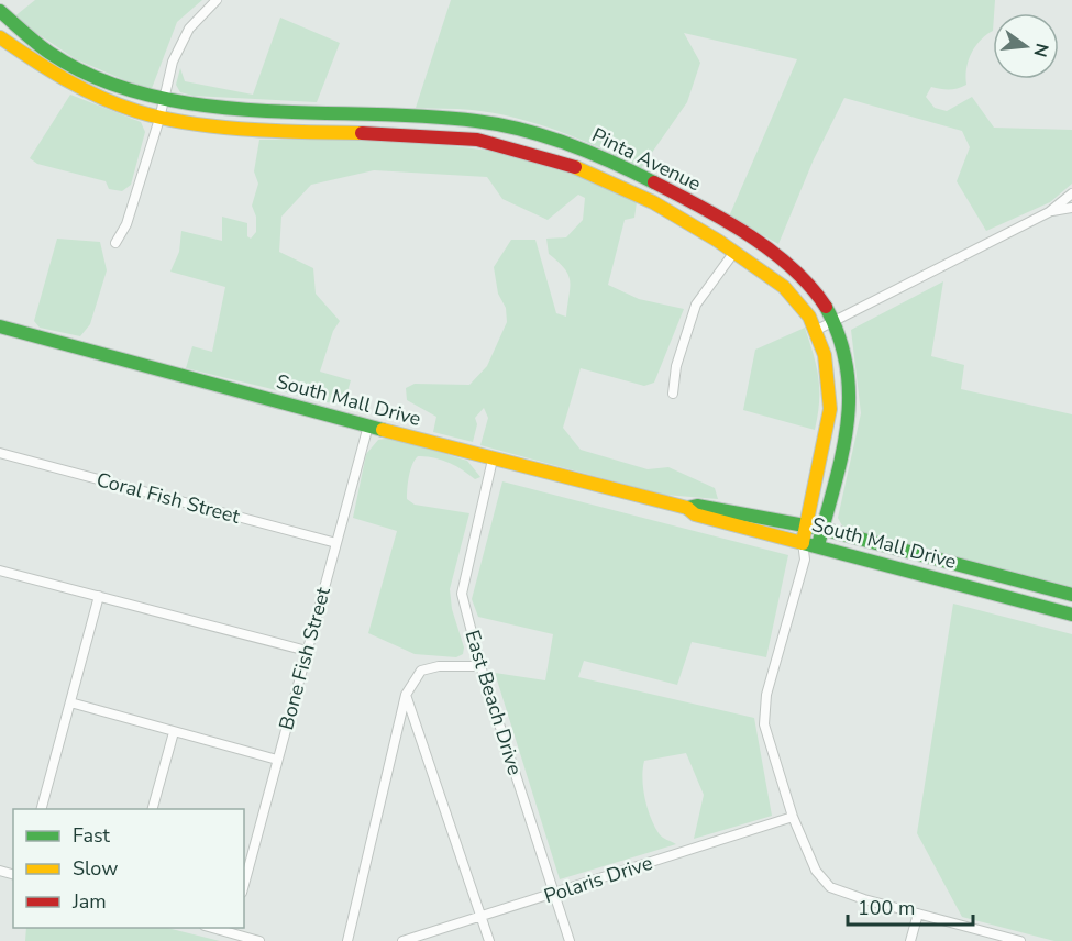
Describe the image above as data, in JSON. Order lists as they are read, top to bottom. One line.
{"streets":{"street":["Pinta Avenue","South Mall Drive","Coral Fish Street","Bone Fish Street","East Beach Drive","Polaris Drive"]},"crossings":[["Pinta Avenue","South Mall Drive"],["South Mall Drive","Bone Fish Street"],["South Mall Drive","East Beach Drive"],["Coral Fish Street","Bone Fish Street"],["East Beach Drive","Polaris Drive"]],"legend":["Fast","Slow","Jam"],"scale_bar":"100 m","north":"right"}
